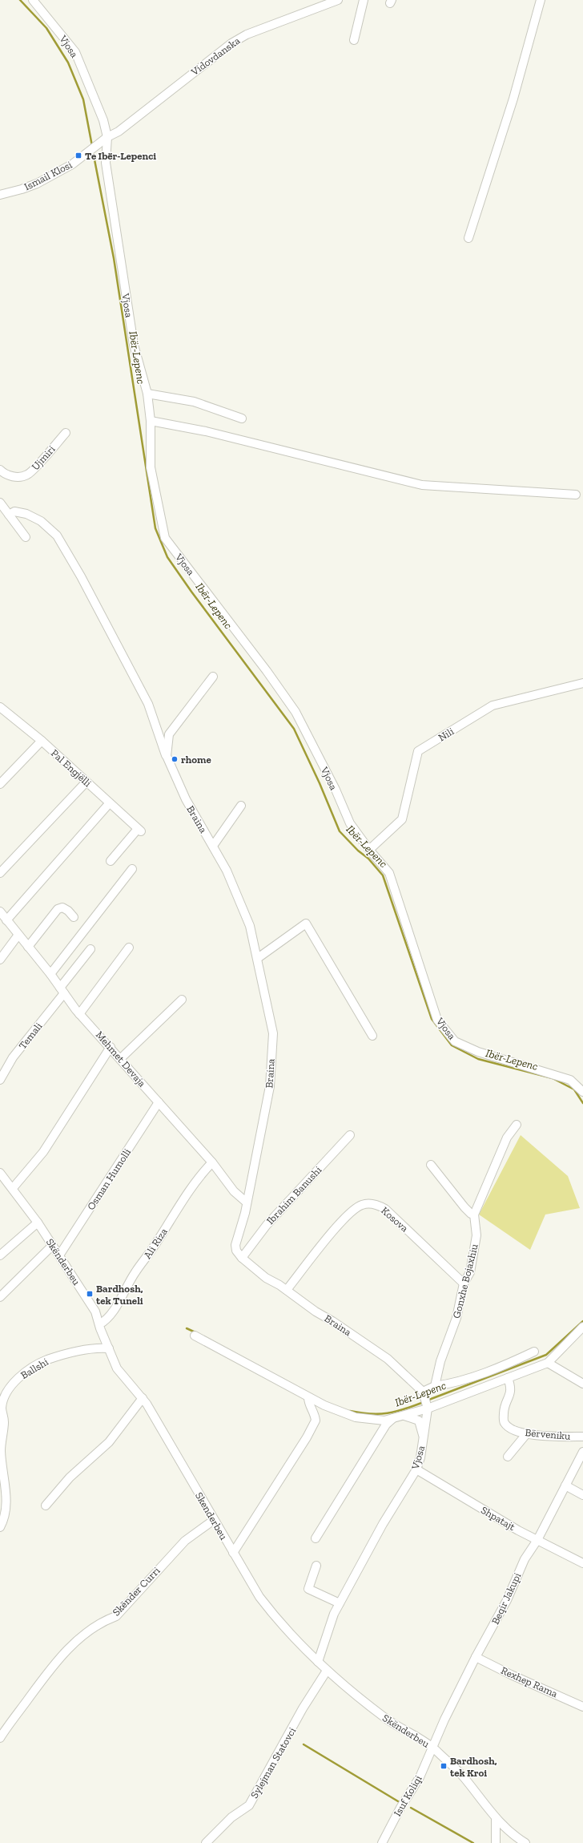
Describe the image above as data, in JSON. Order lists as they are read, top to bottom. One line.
{"streets":{"street":["Vjosa","Vidovdanska","Ismail Klosi","Ujmiri","Nili","Pal Engjëlli","Braina","Temali","Mehmet Devaja","Osman Humolli","Ibrahim Banushi","Kosova","Ali Riza","Skënderbeu","Gonxhe Bojaxhiu","Ballshi","Bërveniku","Skenderbeu","Shpatajt","Skënder Curri","Beqir Jakupi","Rexhep Rama","Sylejman Statovci","Isuf Koliqi"]},"crossings":[["Vjosa","Vidovdanska"],["Vjosa","Ismail Klosi"],["Vjosa","Nili"],["Vjosa","Braina"],["Vjosa","Skënderbeu"],["Vjosa","Shpatajt"],["Vidovdanska","Ismail Klosi"],["Braina","Mehmet Devaja"],["Braina","Ibrahim Banushi"],["Braina","Kosova"],["Temali","Mehmet Devaja"],["Mehmet Devaja","Osman Humolli"],["Mehmet Devaja","Ali Riza"],["Osman Humolli","Skënderbeu"],["Kosova","Gonxhe Bojaxhiu"],["Ali Riza","Skënderbeu"],["Skënderbeu","Ballshi"],["Skënderbeu","Skenderbeu"],["Skënderbeu","Beqir Jakupi"],["Skënderbeu","Sylejman Statovci"],["Skënderbeu","Isuf Koliqi"],["Skenderbeu","Skënder Curri"],["Shpatajt","Beqir Jakupi"],["Beqir Jakupi","Rexhep Rama"],["Beqir Jakupi","Isuf Koliqi"]],"water":["Ibër-Lepenc"],"places":{"transit":["Te Ibër-Lepenci","Bardhosh, tek Tuneli","Bardhosh, tek Kroi"],"other":["rhome"]}}
